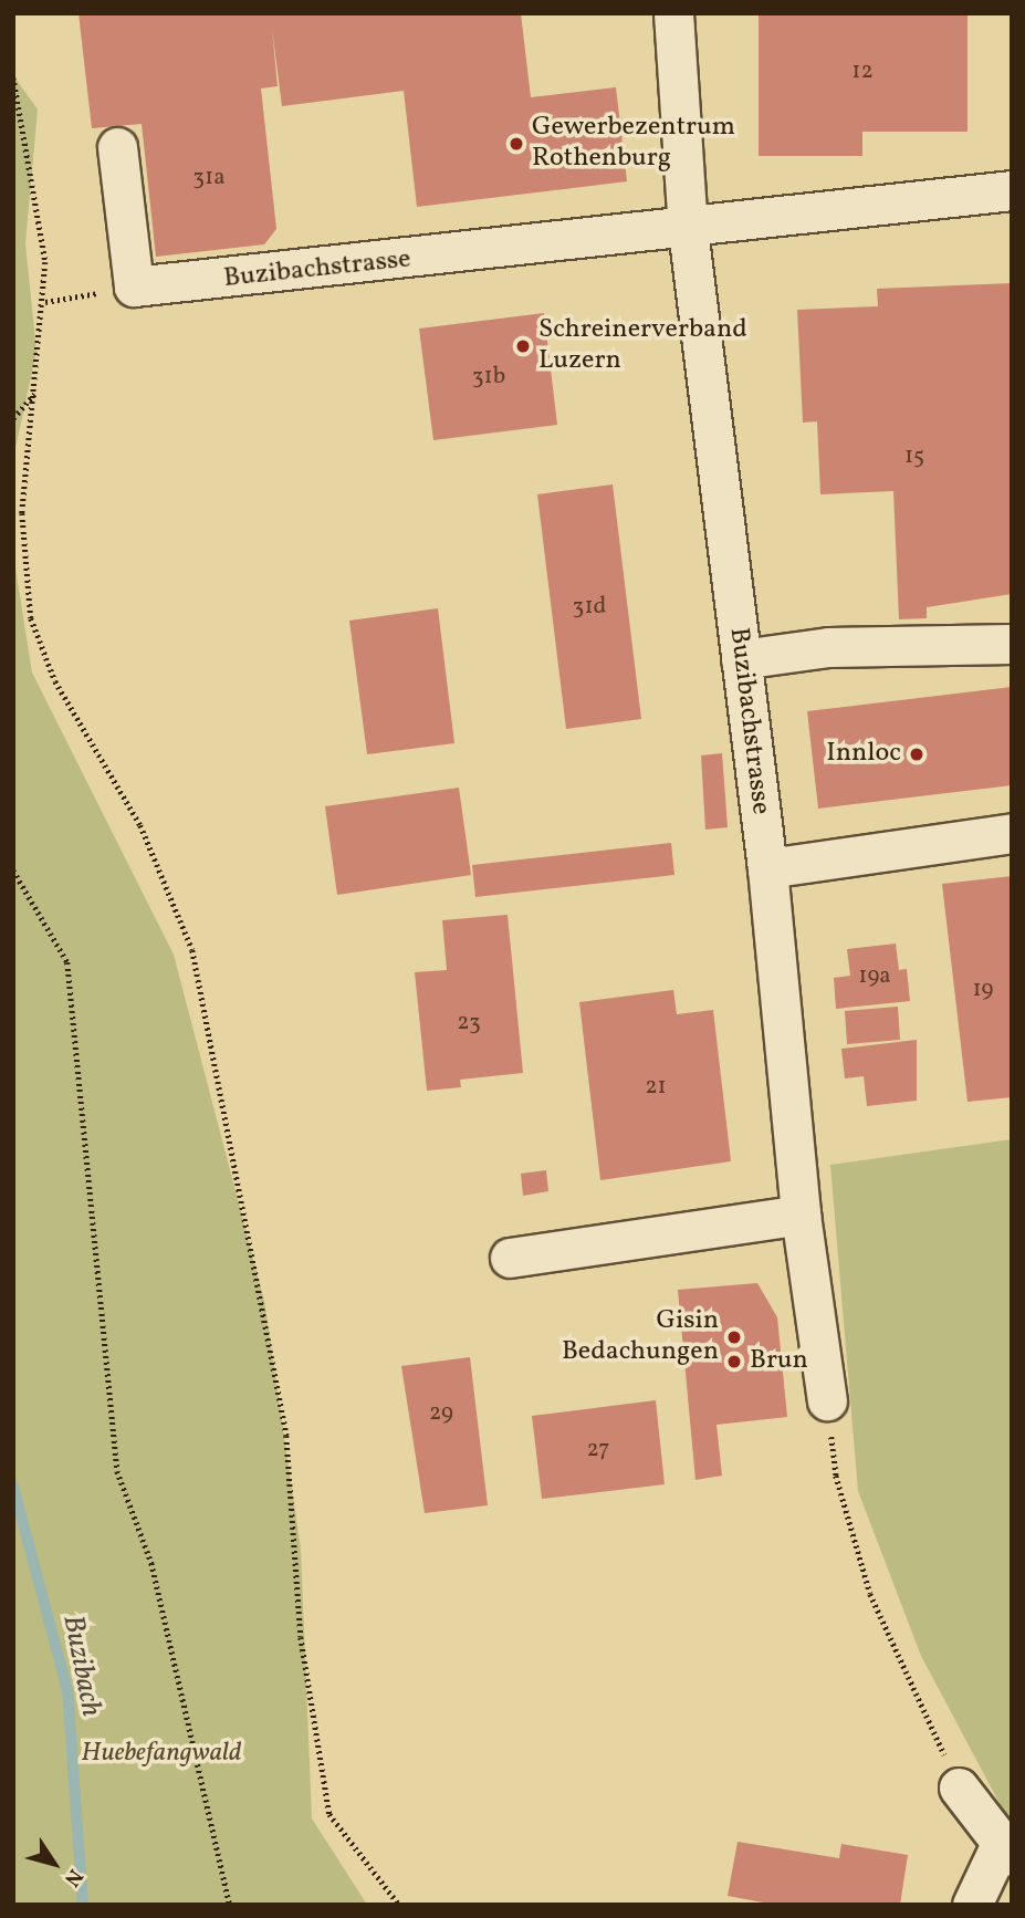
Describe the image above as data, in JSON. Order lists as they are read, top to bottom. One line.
{"streets":{"street":["Buzibachstrasse"]},"water":["Buzibach"],"parks":["Huebefangwald"],"places":["Gewerbezentrum Rothenburg","Schreinerverband Luzern","Innloc","Gisin Bedachungen","Brun"],"house_numbers":["12","31a","31b","15","31d","19a","19","23","21","29","27"],"north":"bottom right"}
